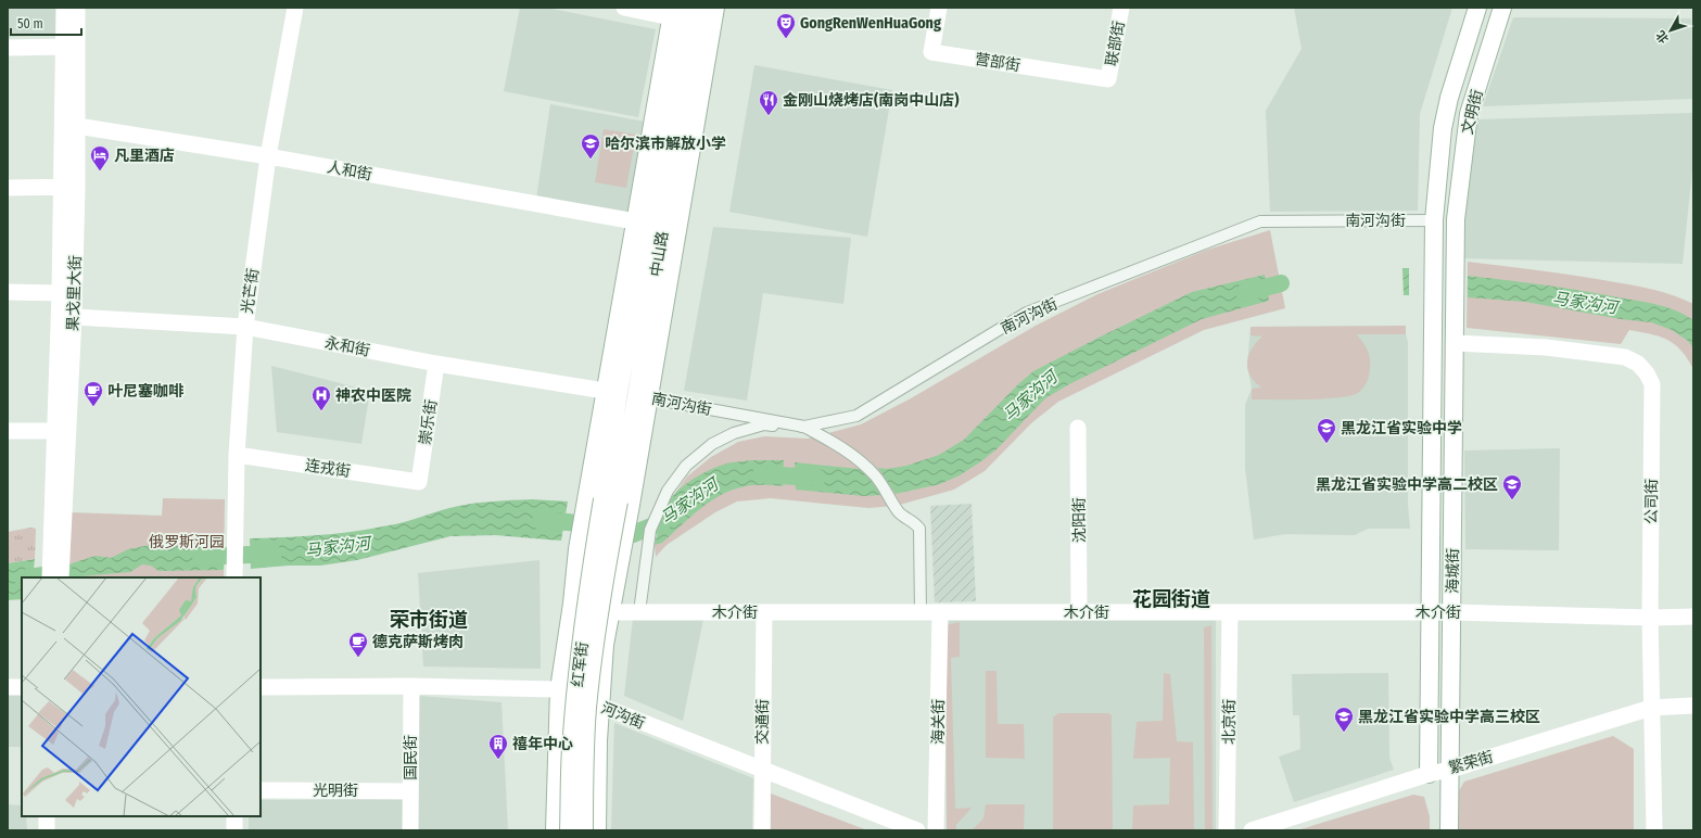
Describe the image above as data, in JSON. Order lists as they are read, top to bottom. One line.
{"streets":{"main road":["文明街","中山路","海城街","红军街"],"street":["联部街","营部街","人和街","南河沟街","光芒街","果戈里大街","永和街","崇乐街","连戎街","公司街","沈阳街","木介街","河沟街","交通街","海关街","北京街","国民街","繁荣街","光明街"]},"crossings":[["联部街","营部街"],["文明街","南河沟街"],["文明街","海城街"],["人和街","光芒街"],["人和街","果戈里大街"],["南河沟街","中山路"],["中山路","永和街"],["中山路","红军街"],["光芒街","永和街"],["光芒街","连戎街"],["果戈里大街","永和街"],["永和街","崇乐街"],["崇乐街","连戎街"],["公司街","海城街"],["公司街","木介街"],["公司街","繁荣街"],["沈阳街","木介街"],["海城街","木介街"],["海城街","繁荣街"],["木介街","红军街"],["木介街","交通街"],["木介街","海关街"],["木介街","北京街"],["红军街","河沟街"],["河沟街","交通街"],["河沟街","国民街"],["国民街","光明街"]],"districts":["花园街道","荣市街道"],"water":["马家沟河"],"parks":["俄罗斯河园"],"places":{"theatre":["GongRenWenHuaGong"],"restaurant":["金刚山烧烤店(南岗中山店)"],"school or university":["哈尔滨市解放小学","黑龙江省实验中学","黑龙江省实验中学高二校区","黑龙江省实验中学高三校区"],"hotel":["凡里酒店"],"cafe":["叶尼塞咖啡","德克萨斯烤肉"],"hospital":["神农中医院"],"building":["禧年中心"]},"scale_bar":"50 m","north":"bottom left"}
